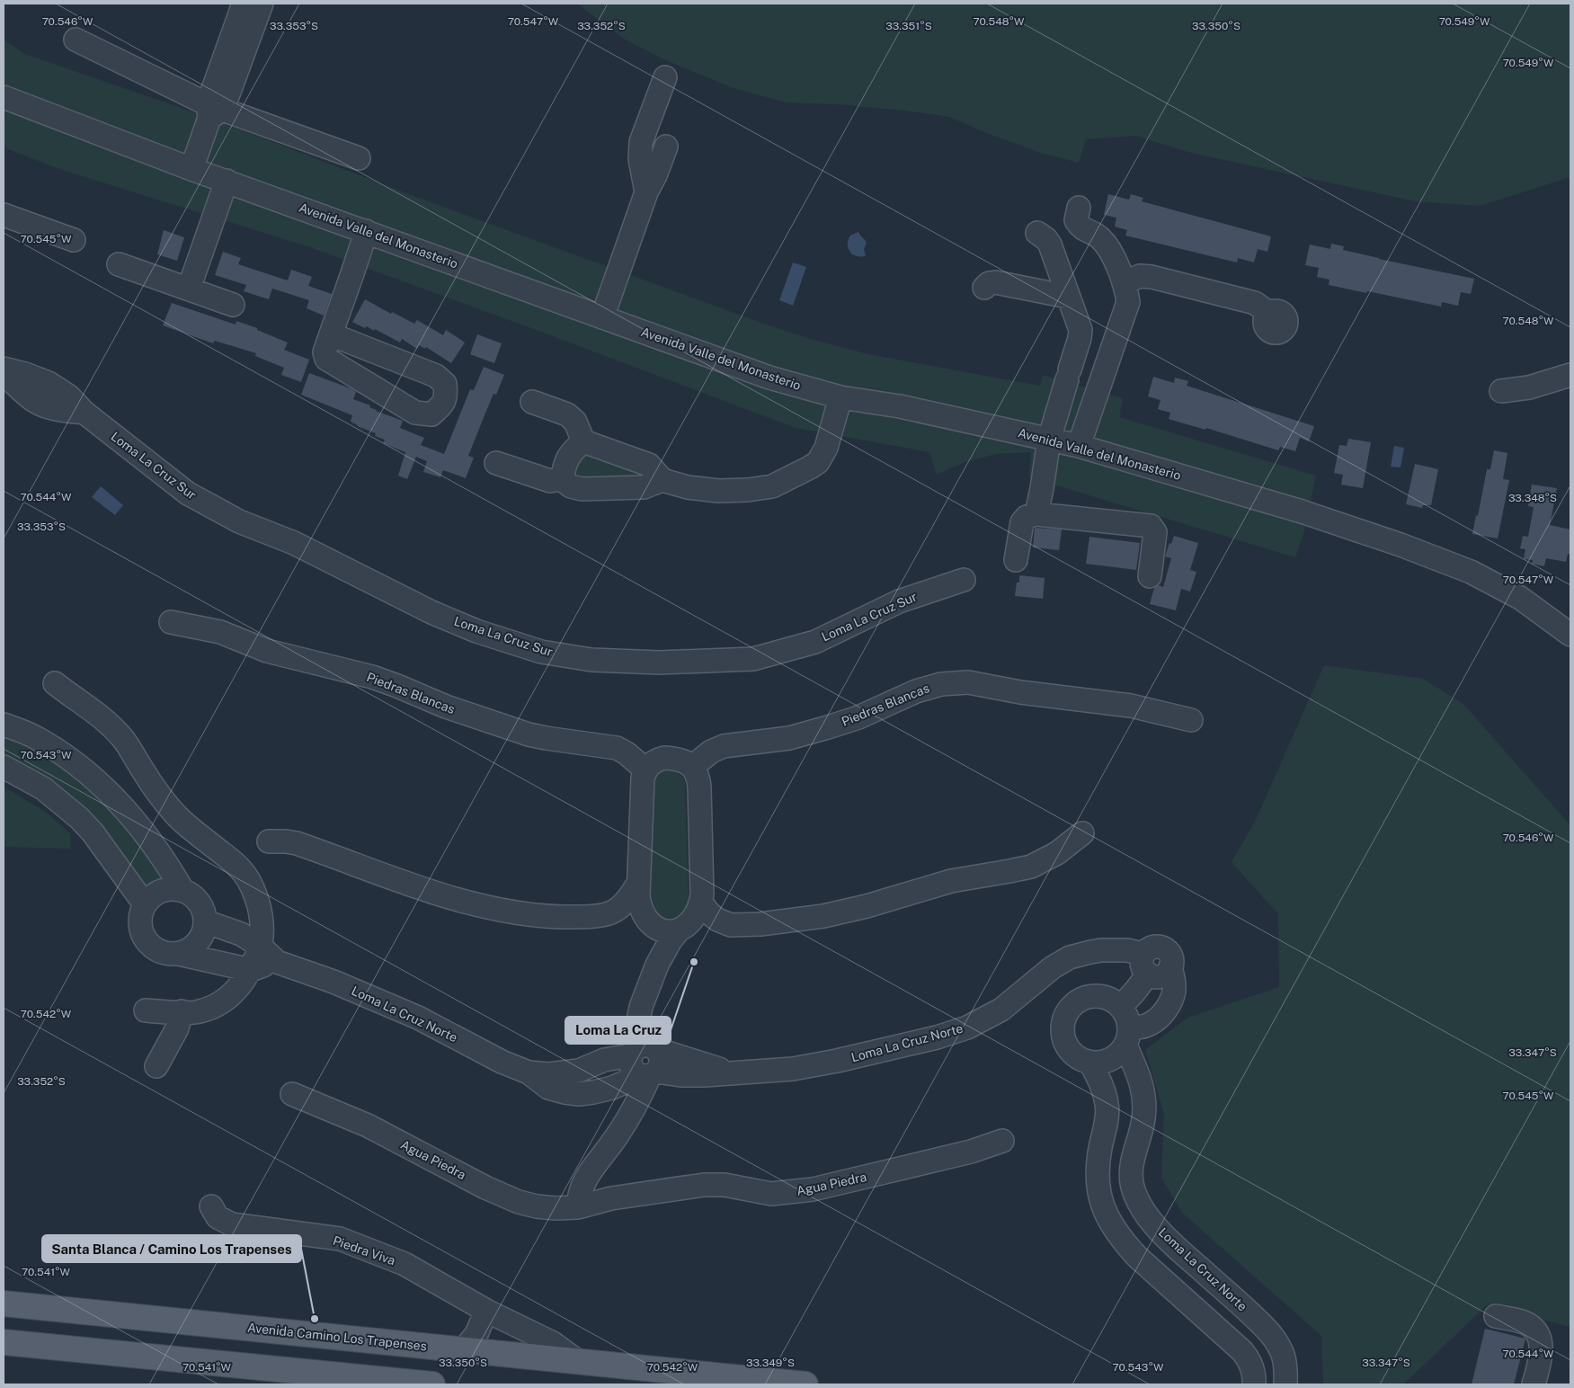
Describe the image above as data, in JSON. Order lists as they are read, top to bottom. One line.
{"streets":{"main road":["Avenida Camino Los Trapenses"],"street":["Avenida Valle del Monasterio","Loma La Cruz Sur","Piedras Blancas","Loma La Cruz Norte","Agua Piedra","Piedra Viva"]},"crossings":[["Piedra Viva","Avenida Camino Los Trapenses"]],"places":["Loma La Cruz","Santa Blanca / Camino Los Trapenses"],"coordinates":["70.549°W","70.546°W","70.547°W","70.548°W","33.353°S","33.352°S","33.351°S","33.350°S","70.545°W","70.544°W","33.348°S","70.543°W","70.542°W","33.347°S","70.541°W","33.349°S"]}
